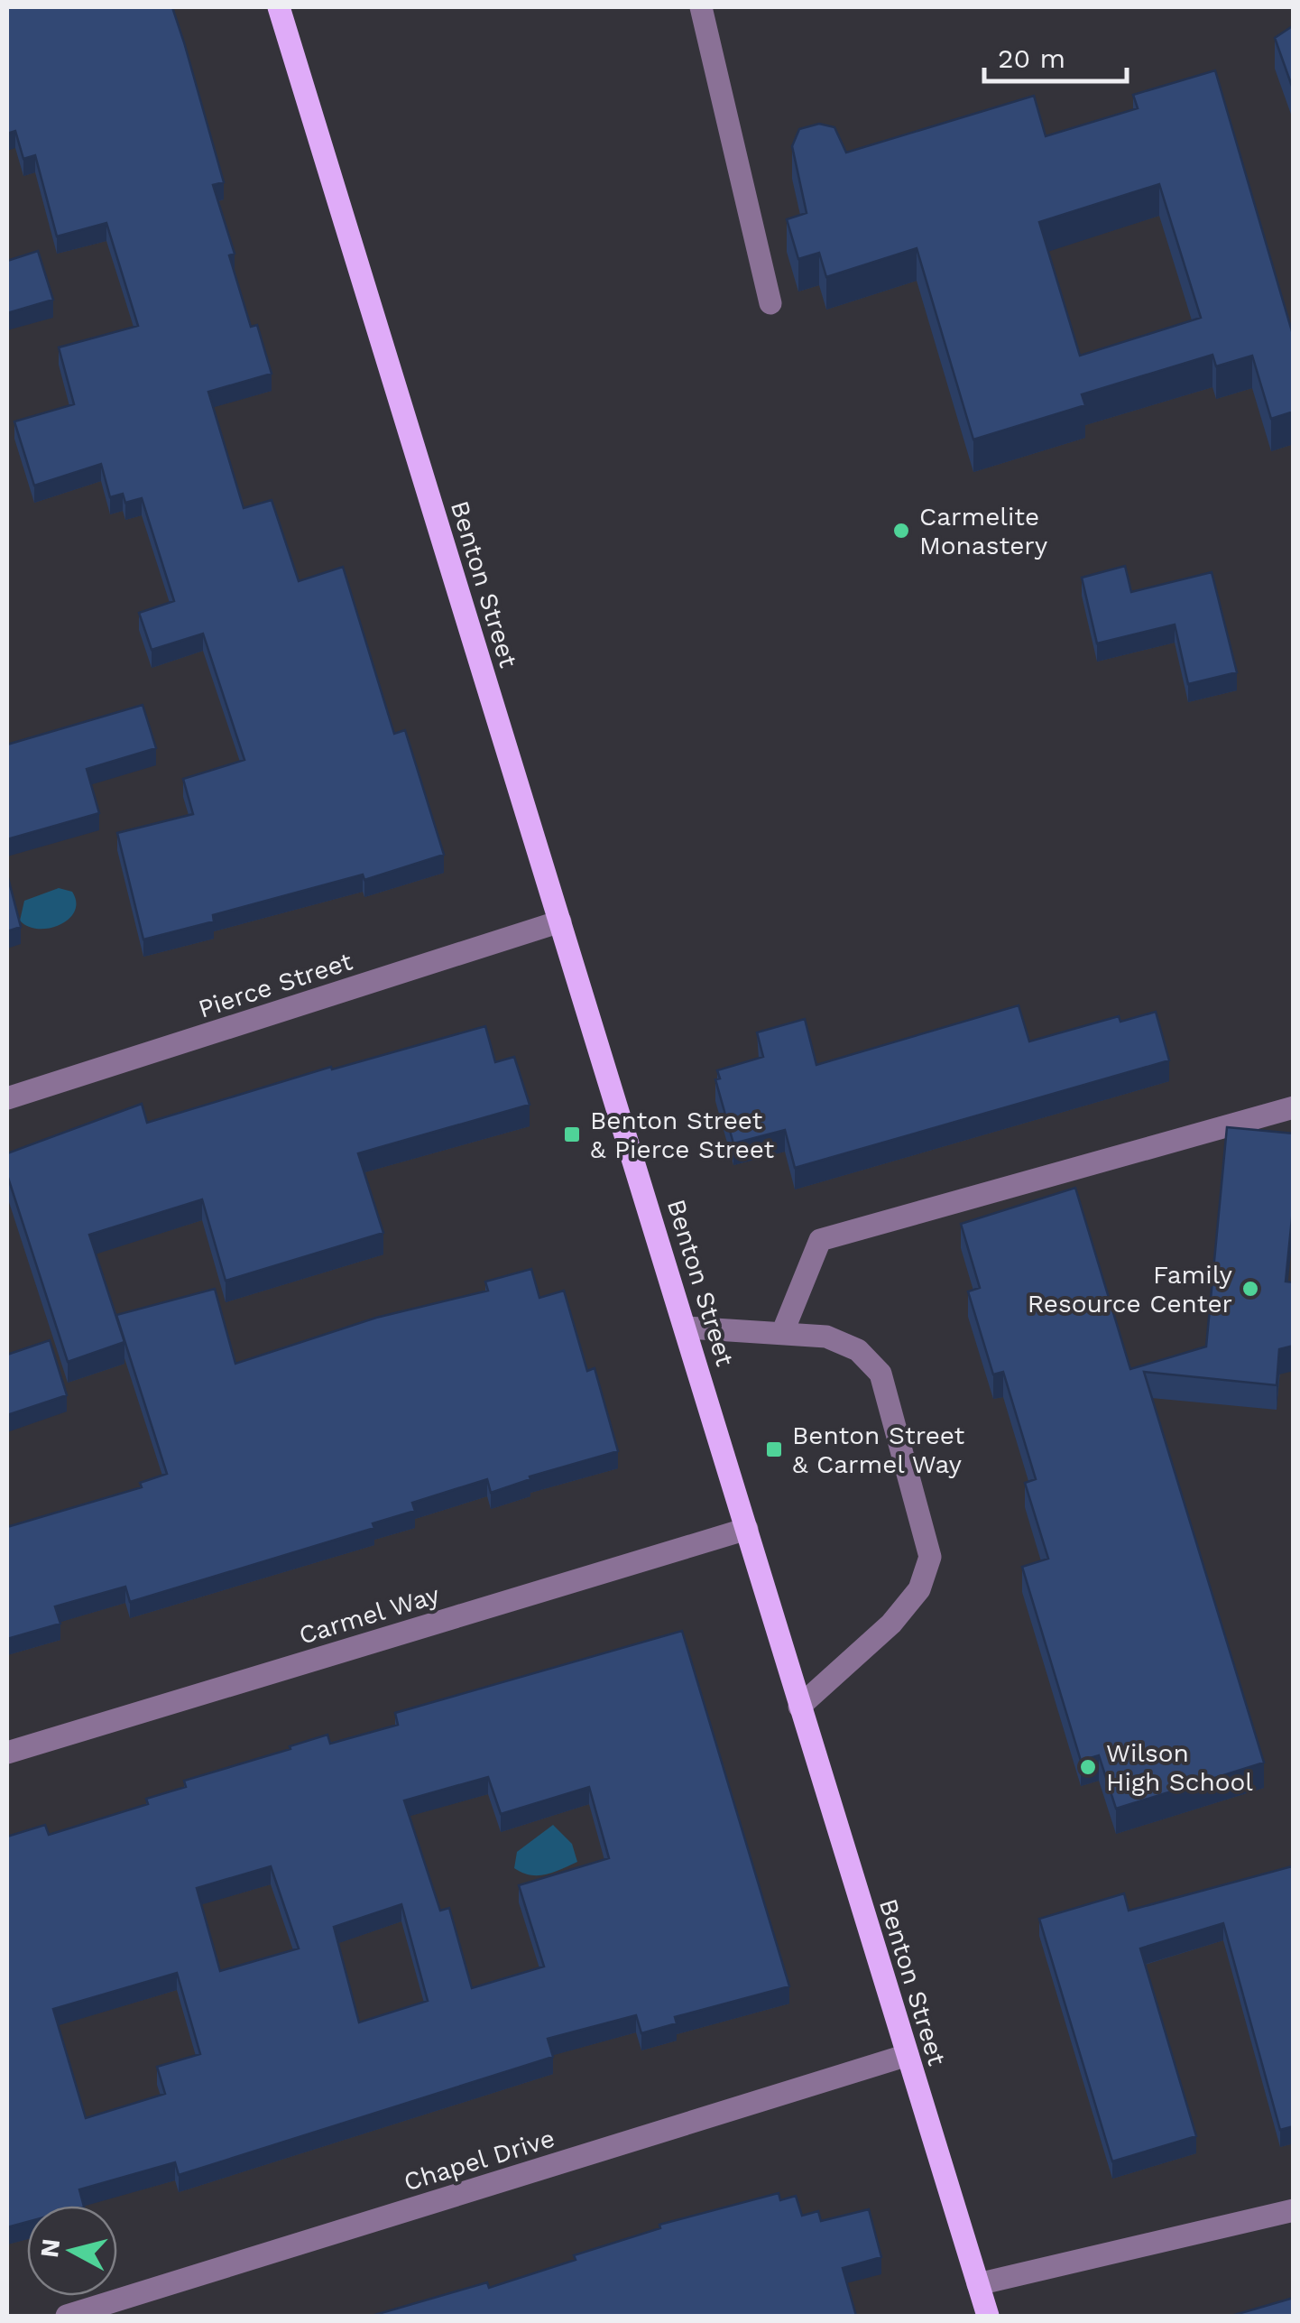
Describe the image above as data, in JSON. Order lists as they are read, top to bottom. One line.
{"streets":{"main road":["Benton Street"],"street":["Pierce Street","Carmel Way","Chapel Drive"]},"crossings":[["Benton Street","Pierce Street"],["Benton Street","Carmel Way"],["Benton Street","Chapel Drive"]],"places":{"other":["Carmelite Monastery","Family Resource Center","Wilson High School"],"transit":["Benton Street & Pierce Street","Benton Street & Carmel Way"]},"scale_bar":"20 m","north":"left"}
